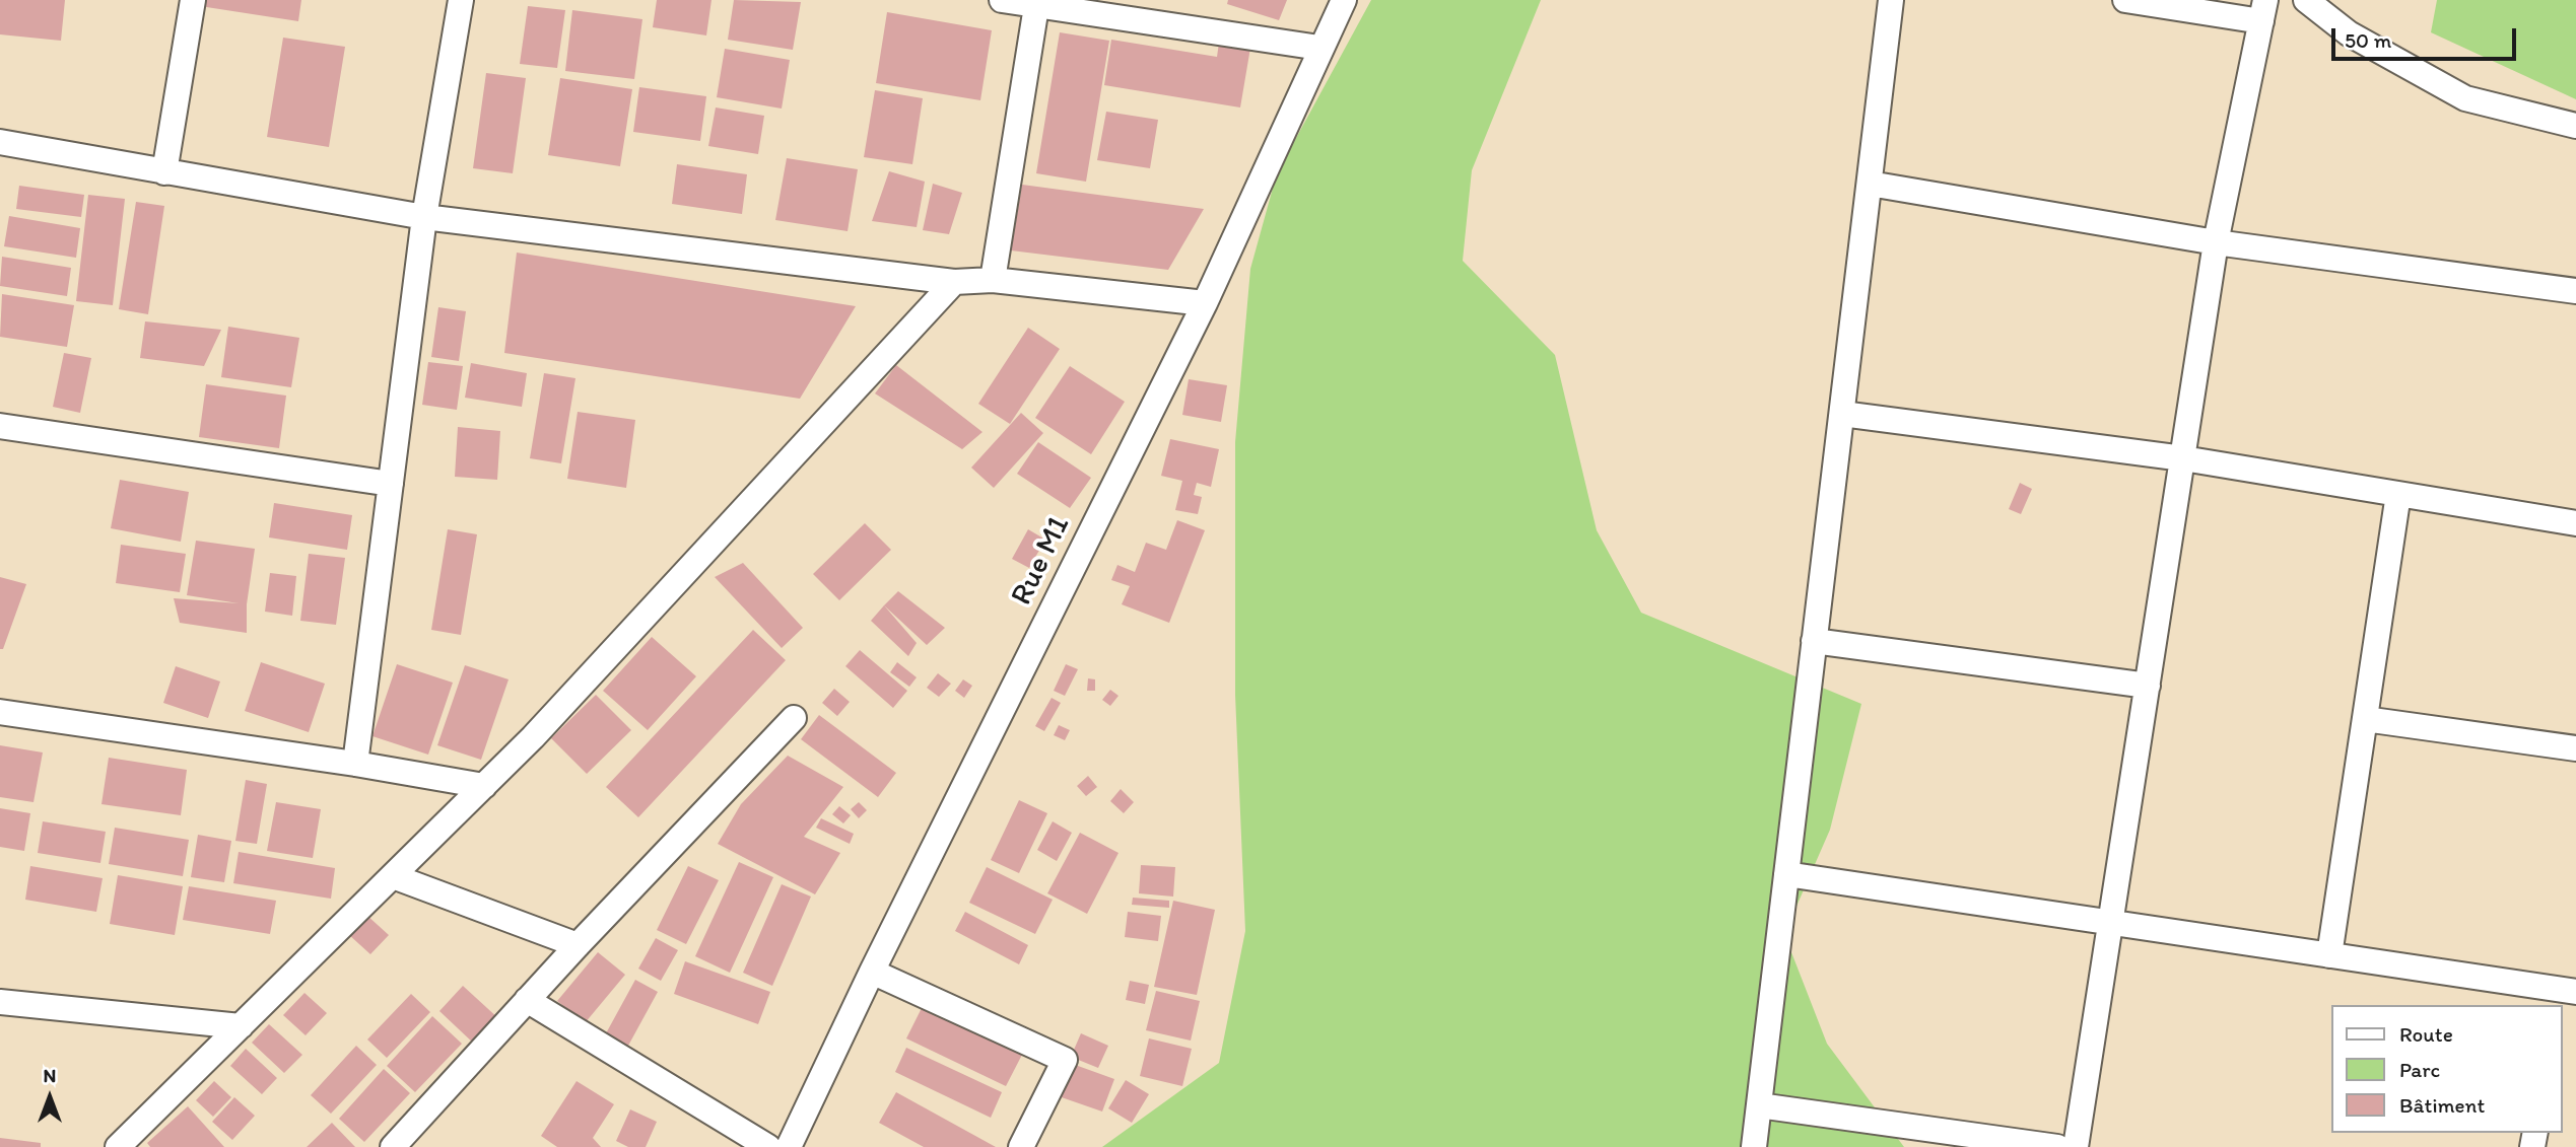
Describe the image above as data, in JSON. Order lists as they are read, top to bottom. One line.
{"streets":{"street":["Rue M1"]},"legend":["Route","Parc","Bâtiment"],"scale_bar":"50 m","north":"top"}
